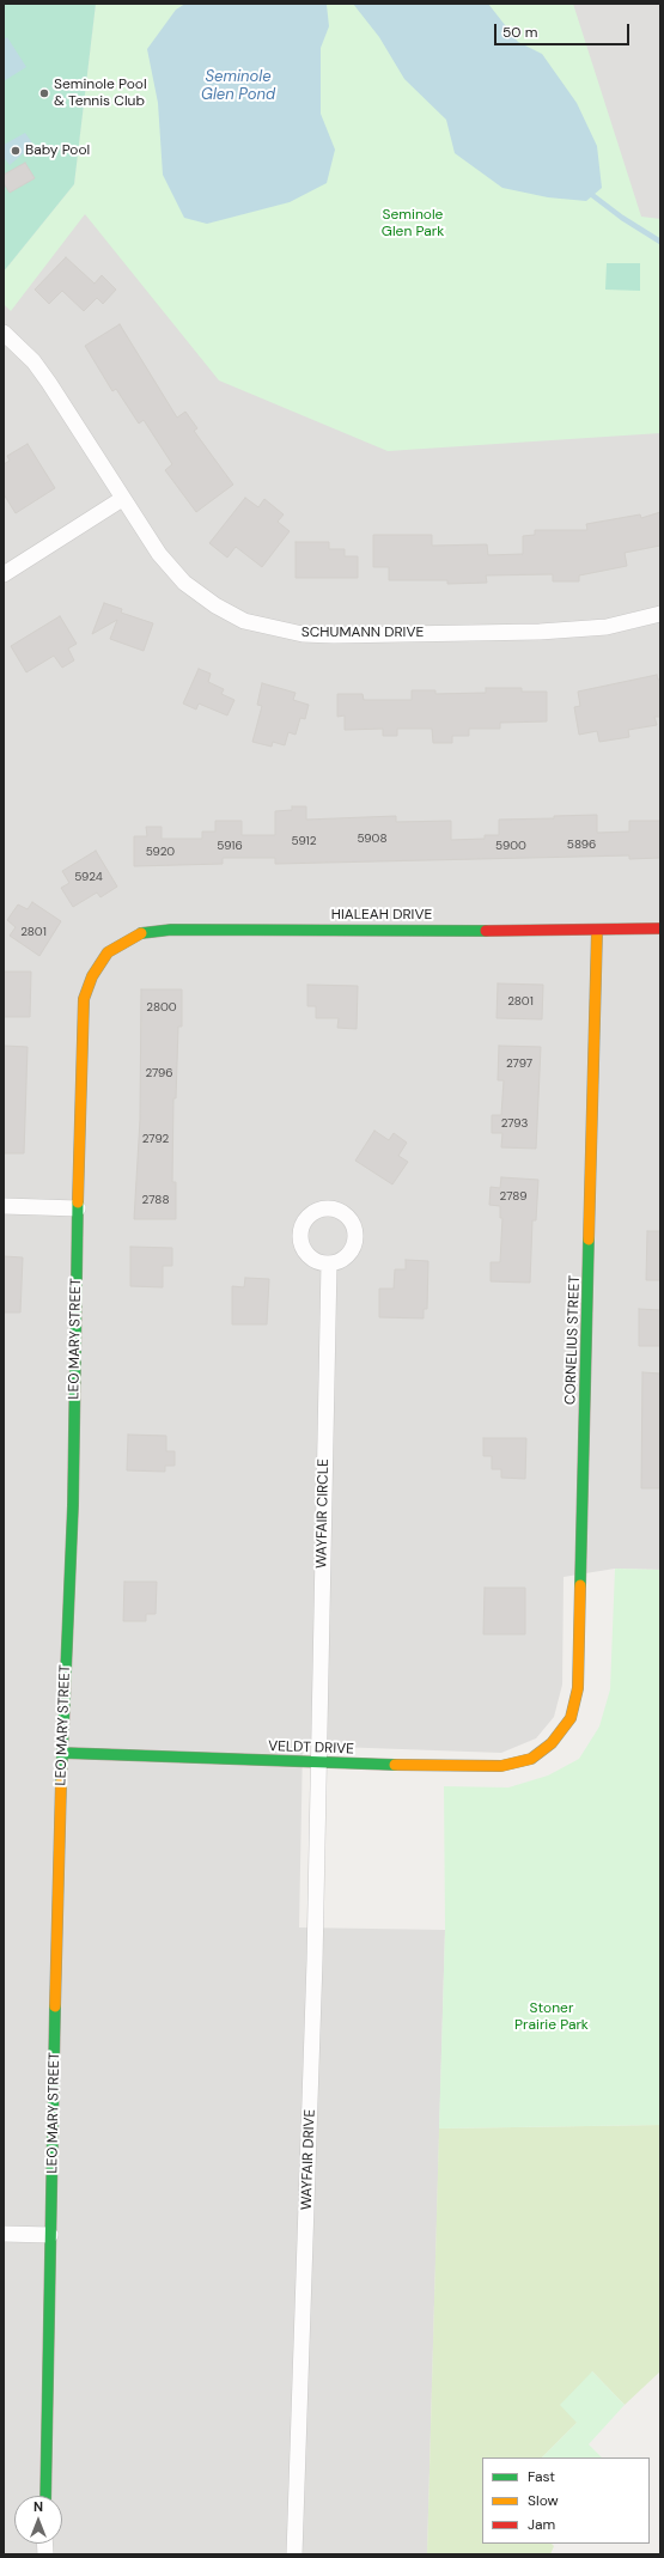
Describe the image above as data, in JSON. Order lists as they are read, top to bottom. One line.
{"streets":{"street":["SCHUMANN DRIVE","HIALEAH DRIVE","LEO MARY STREET","CORNELIUS STREET","WAYFAIR CIRCLE","VELDT DRIVE","WAYFAIR DRIVE"]},"crossings":[["HIALEAH DRIVE","LEO MARY STREET"],["HIALEAH DRIVE","CORNELIUS STREET"],["LEO MARY STREET","VELDT DRIVE"],["CORNELIUS STREET","VELDT DRIVE"],["WAYFAIR CIRCLE","VELDT DRIVE"],["WAYFAIR CIRCLE","WAYFAIR DRIVE"],["VELDT DRIVE","WAYFAIR DRIVE"]],"water":["Seminole Glen Pond"],"parks":["Seminole Glen Park","Stoner Prairie Park"],"places":["Seminole Pool & Tennis Club","Baby Pool"],"house_numbers":["5908","5912","5896","5916","5900","5920","5924","2801","2801","2800","2797","2796","2793","2792","2789","2788"],"legend":["Fast","Slow","Jam"],"scale_bar":"50 m","north":"top"}
